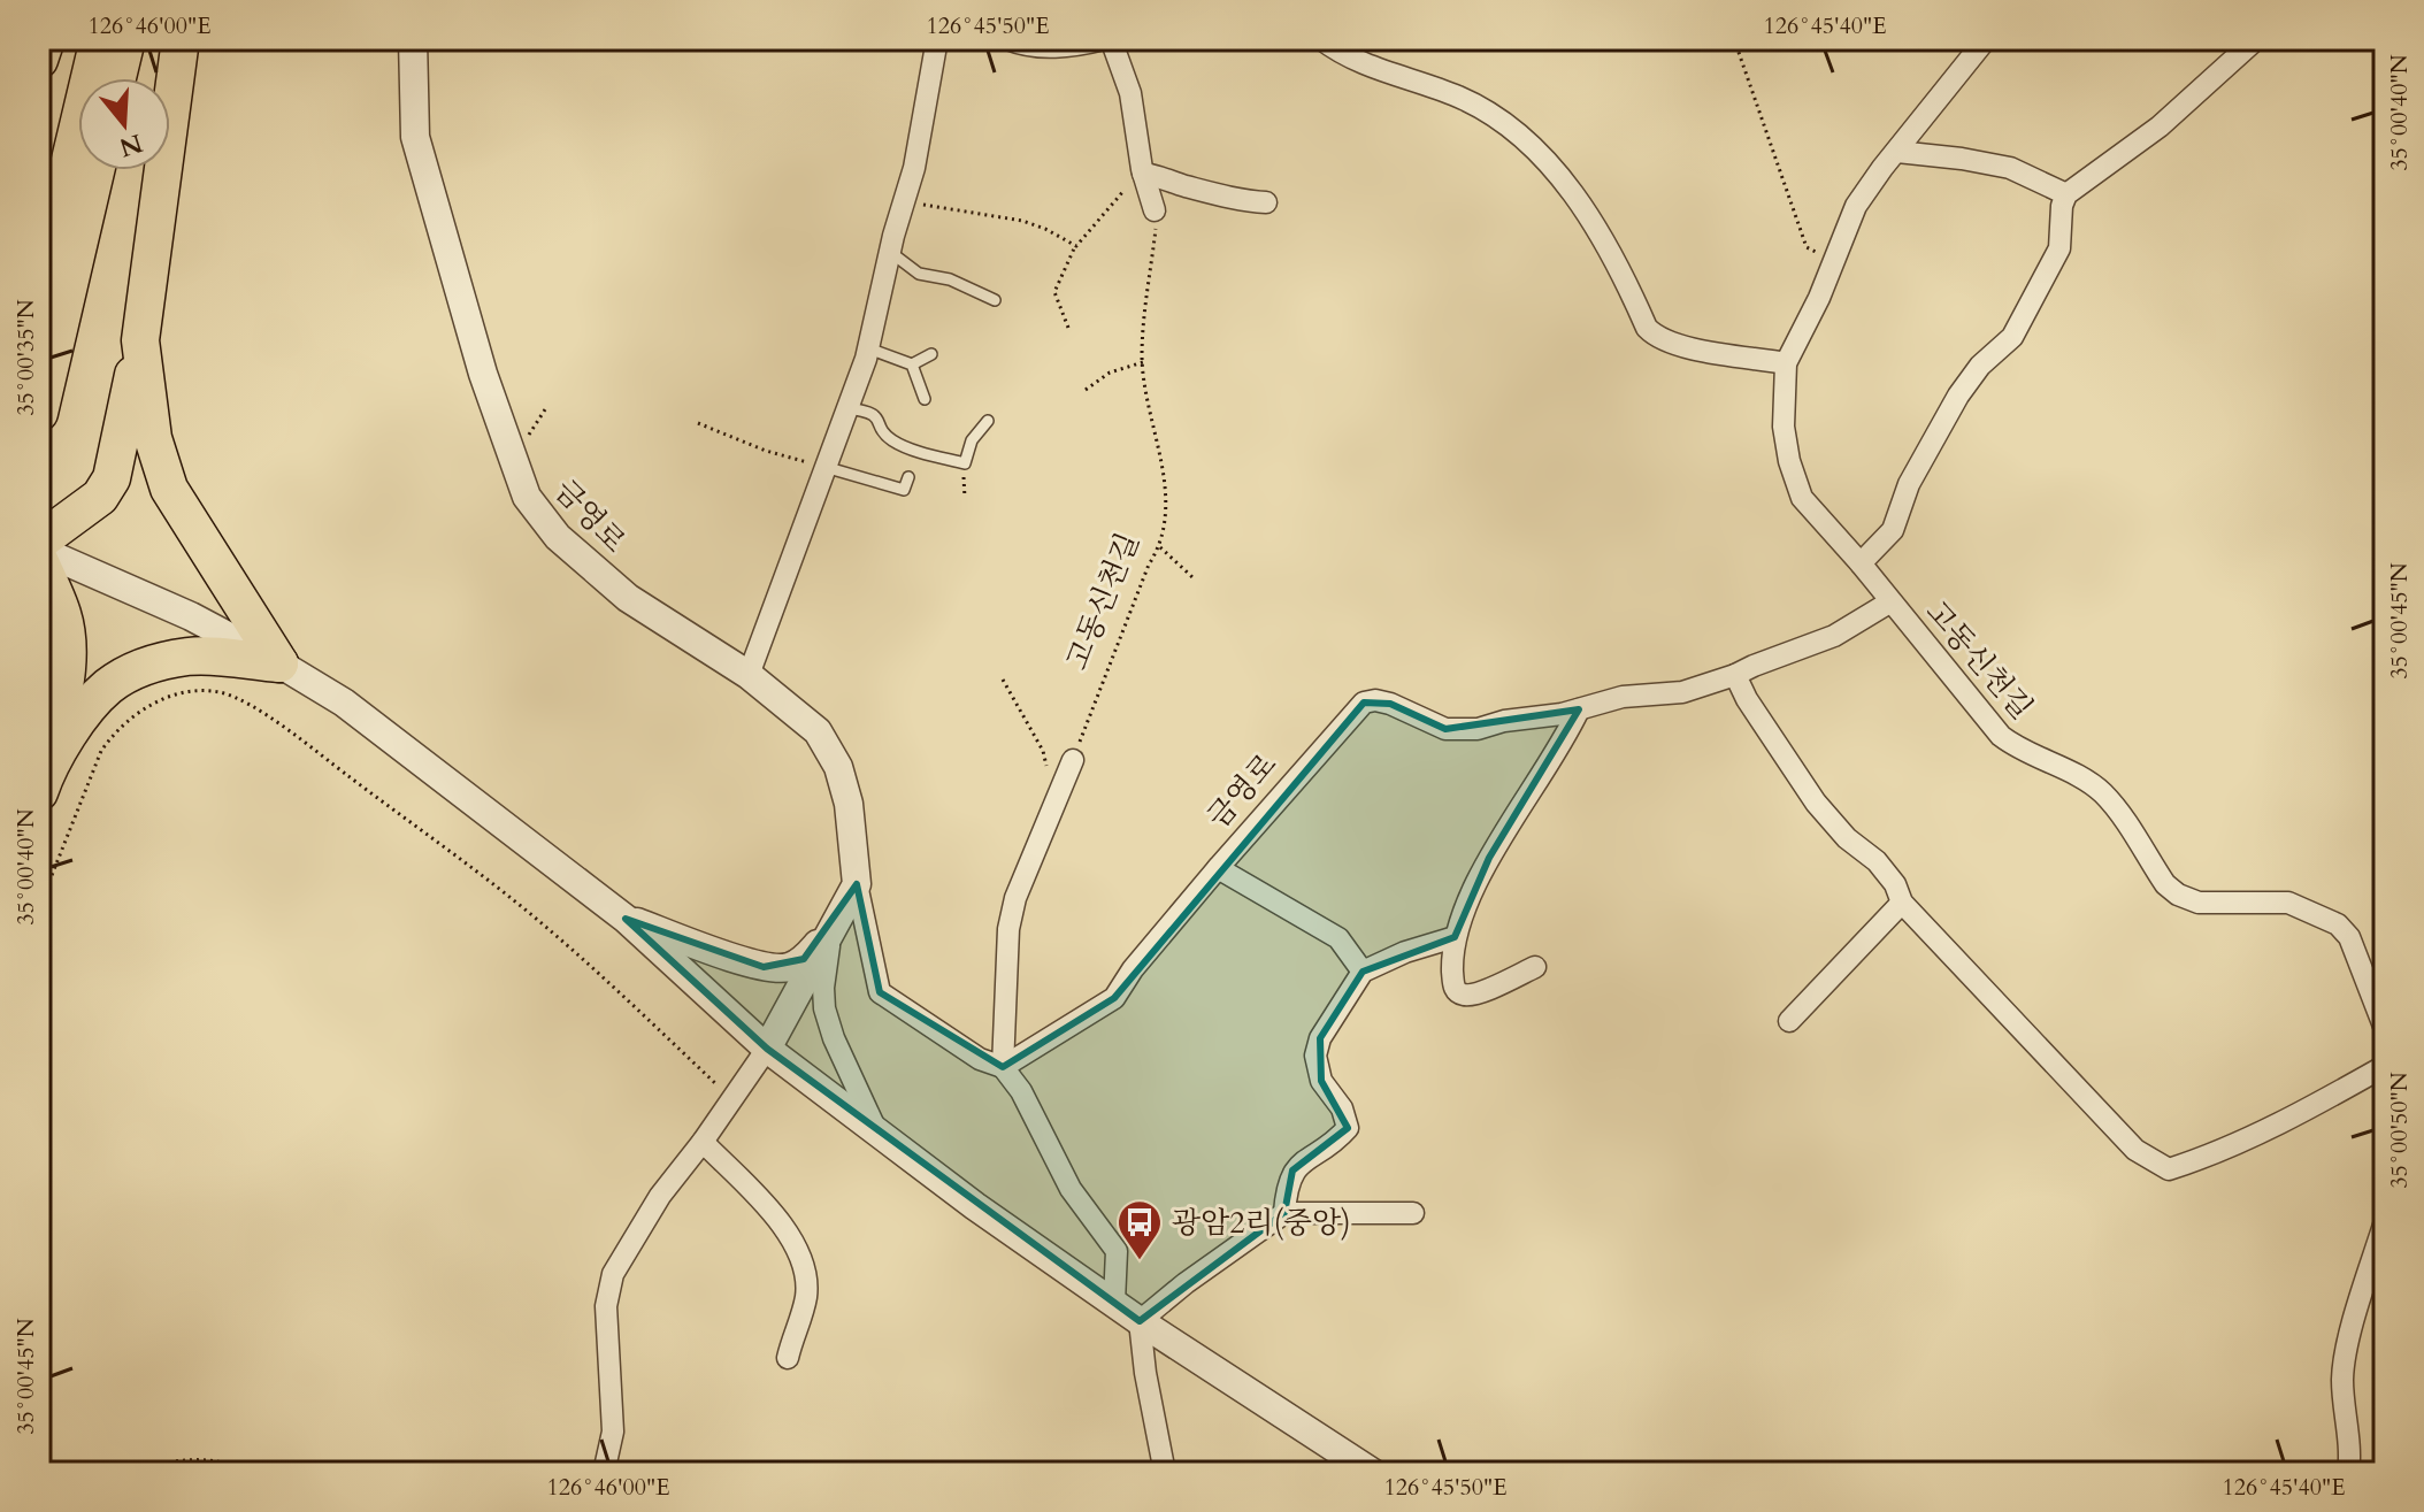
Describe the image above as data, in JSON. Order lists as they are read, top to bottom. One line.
{"streets":{"street":["금영로","고동신천길"]},"crossings":[["금영로","고동신천길"]],"places":{"bus stop":["광암2리(중앙)"]},"north":"bottom","coordinates":["126°46'00\"E","126°45'50\"E","126°45'40\"E","35°00'40\"N","35°00'35\"N","35°00'45\"N","35°00'50\"N"]}
